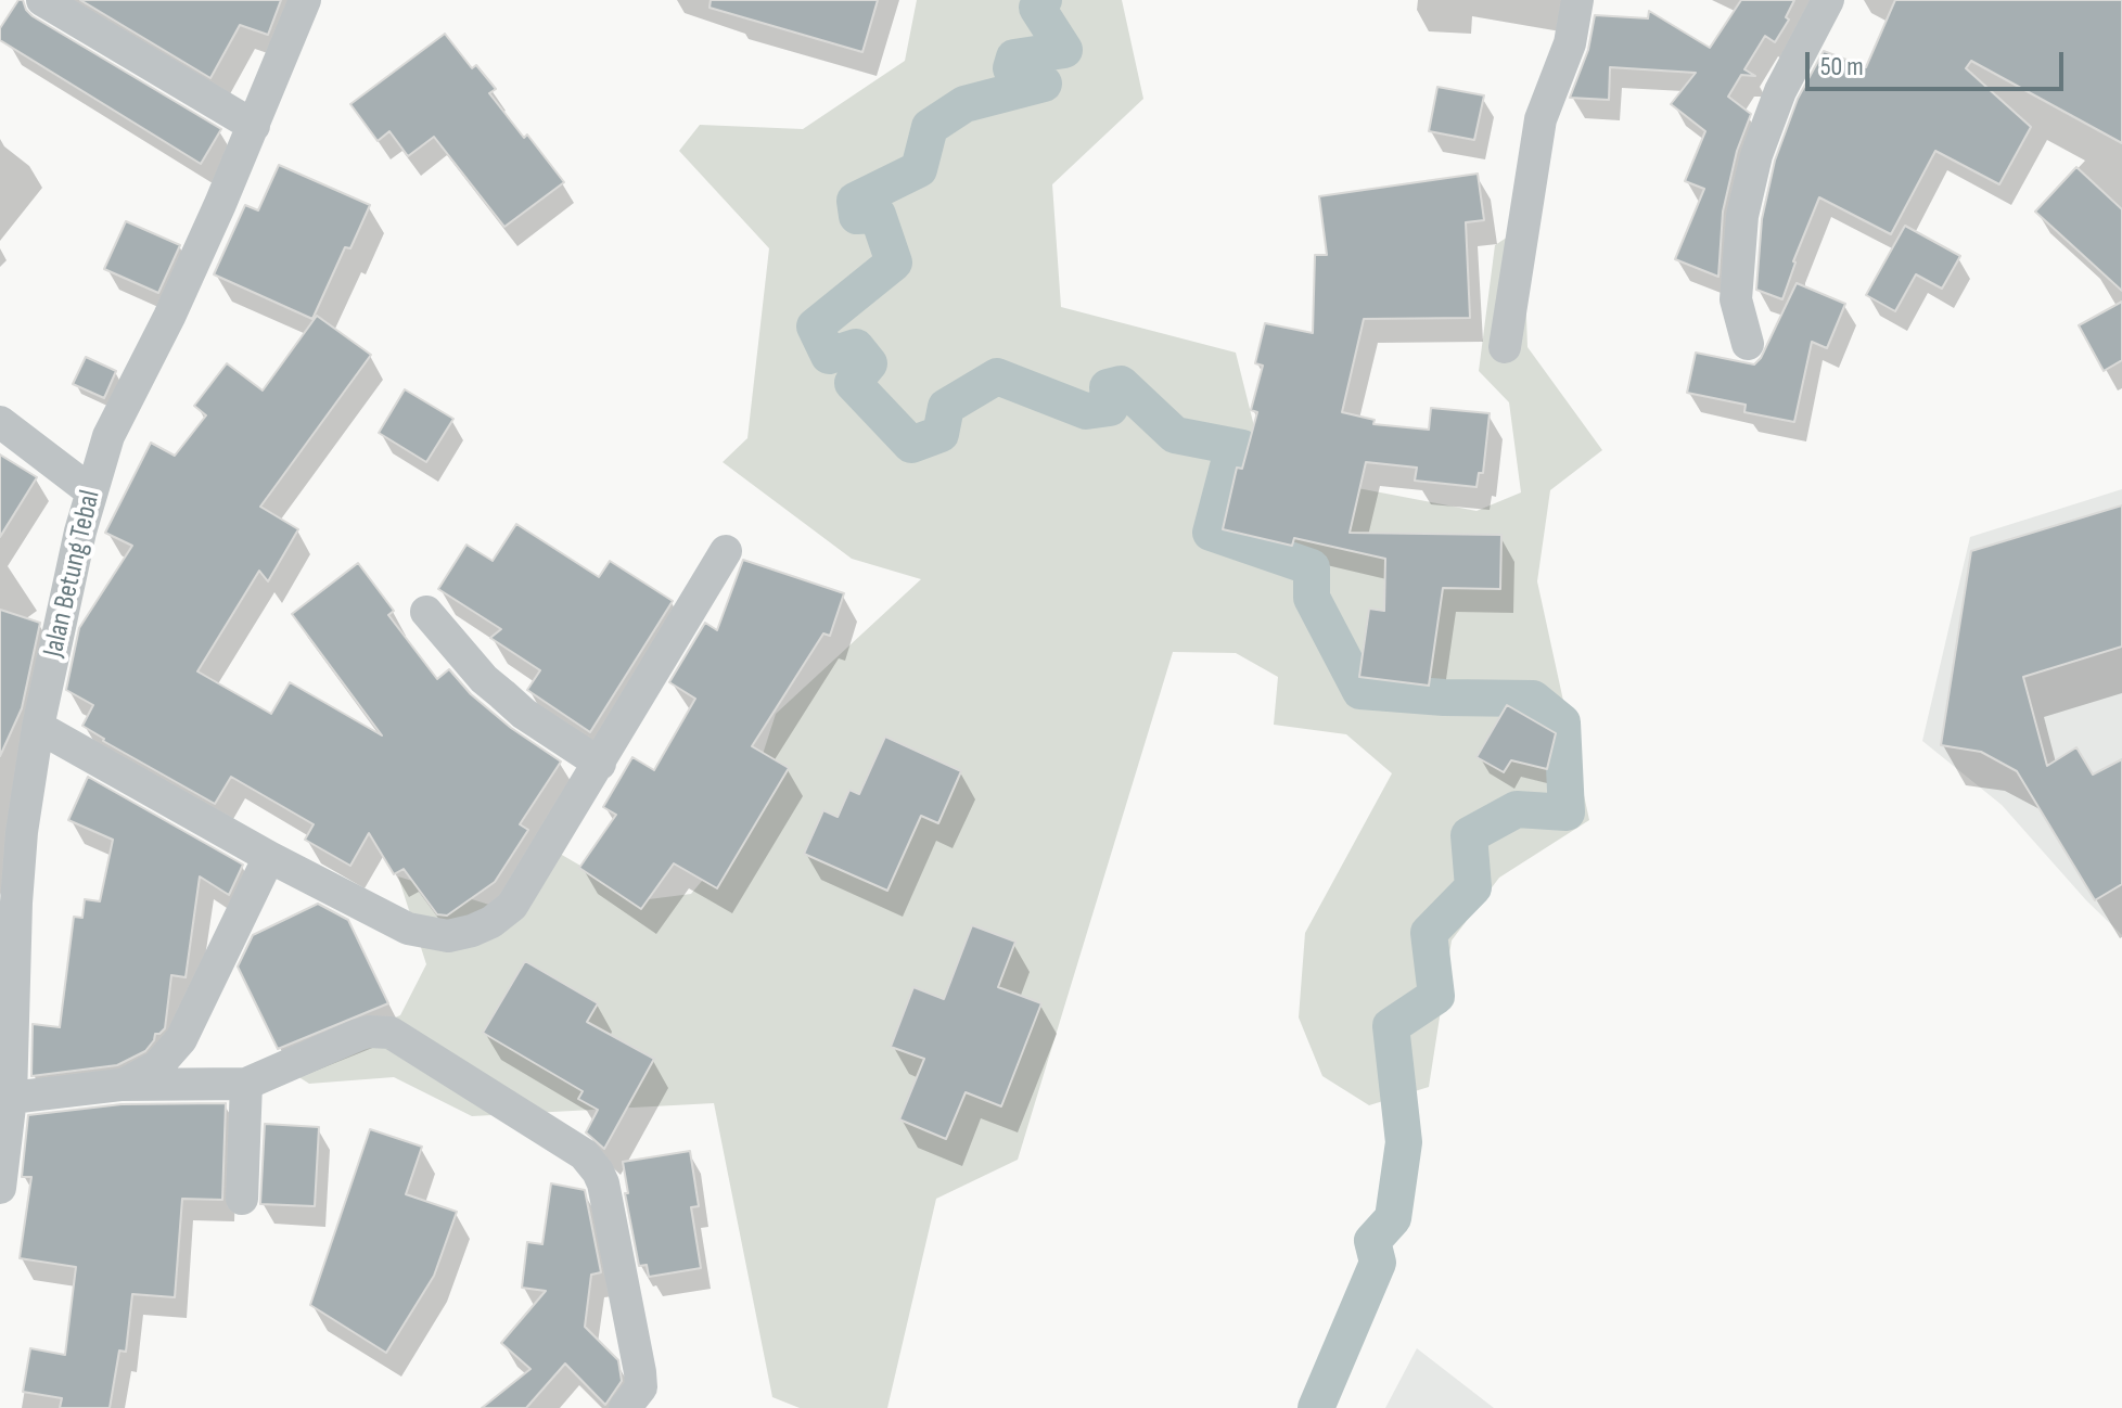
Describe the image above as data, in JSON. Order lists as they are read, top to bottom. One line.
{"streets":{"street":["Jalan Betung Tebal"]},"scale_bar":"50 m"}
